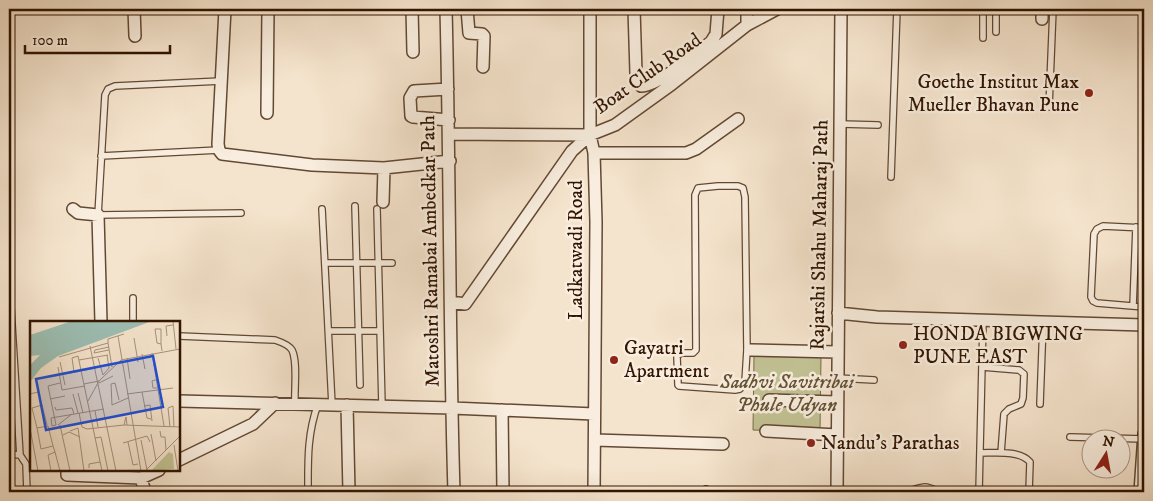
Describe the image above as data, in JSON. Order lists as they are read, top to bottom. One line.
{"streets":{"street":["Boat Club Road","Rajarshi Shahu Maharaj Path","Ladkatwadi Road","Matoshri Ramabai Ambedkar Path"]},"crossings":[["Boat Club Road","Ladkatwadi Road"]],"parks":["Sadhvi Savitribai Phule Udyan"],"places":["Goethe Institut Max Mueller Bhavan Pune","HONDA BIGWING PUNE EAST","Gayatri Apartment","Nandu's Parathas"],"scale_bar":"100 m","north":"top"}
